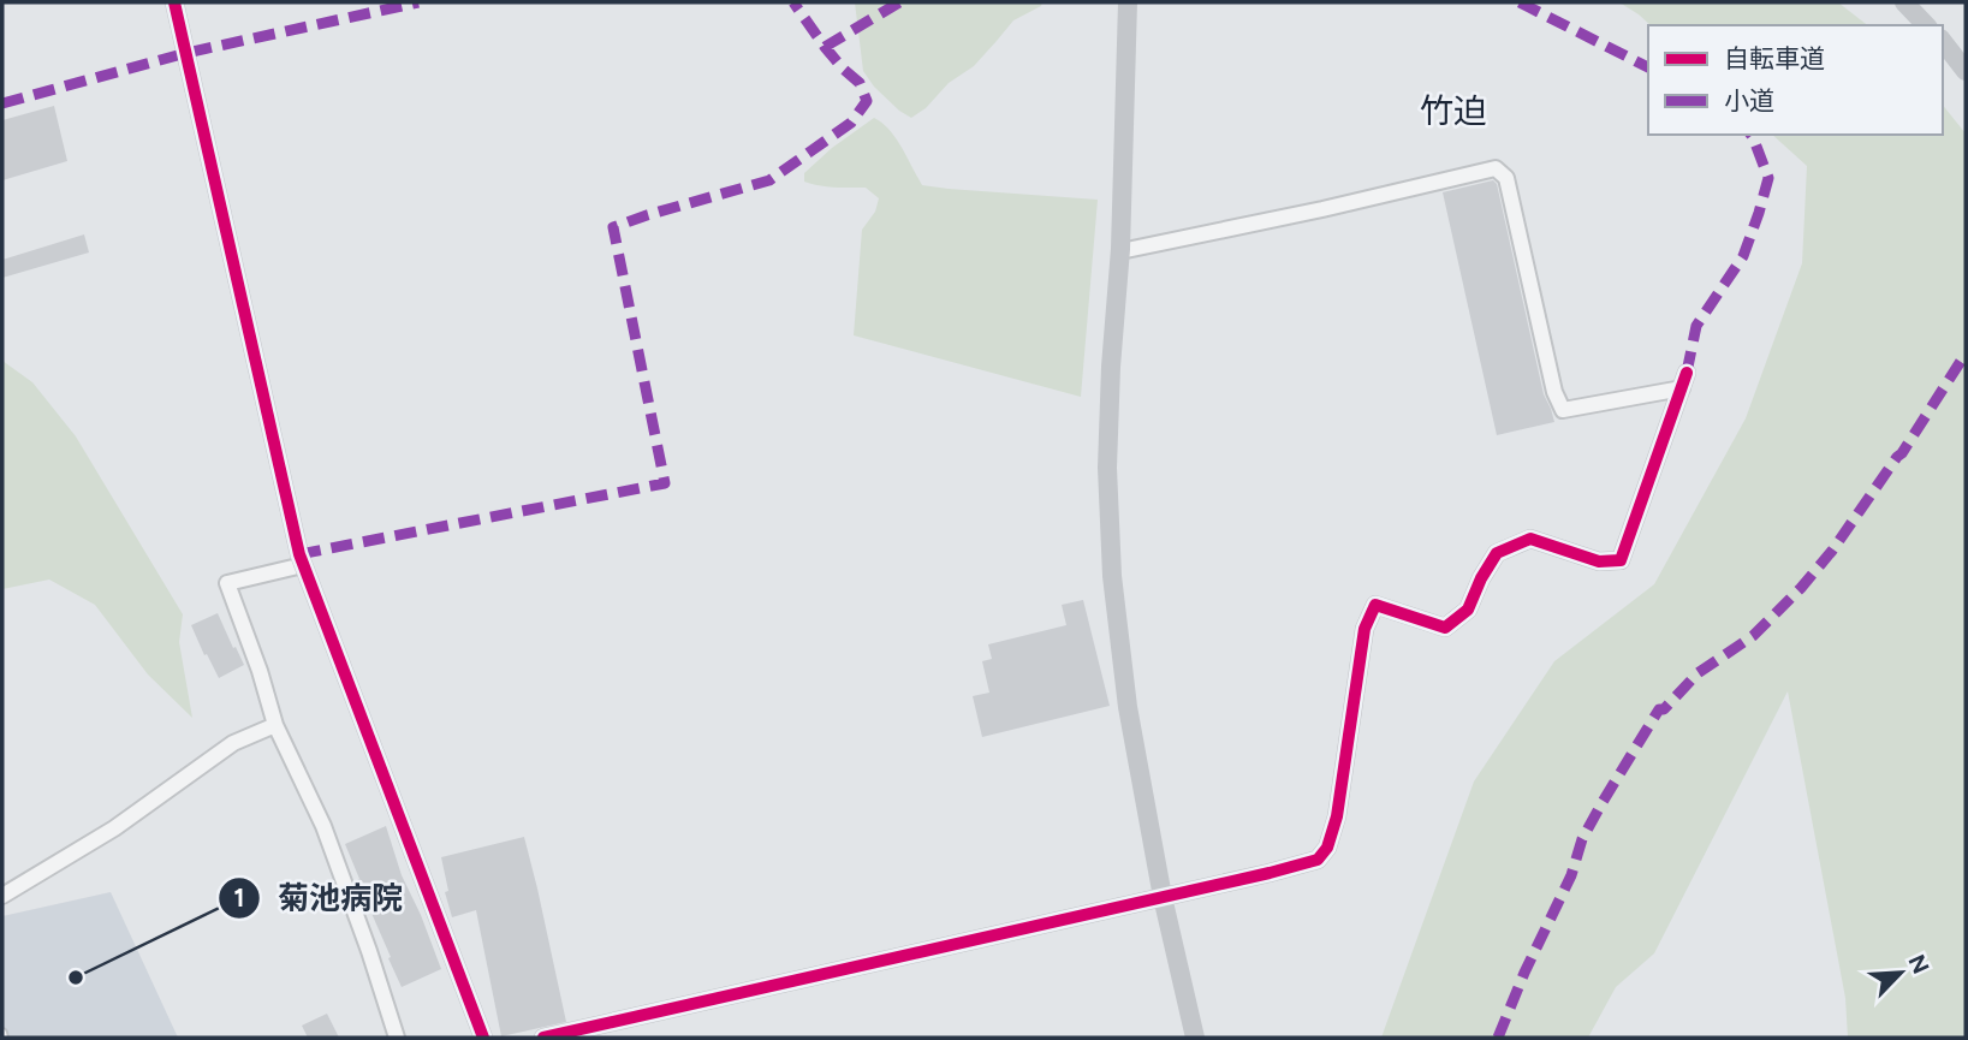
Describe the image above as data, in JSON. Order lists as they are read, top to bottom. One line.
{"districts":["竹迫"],"places":["菊池病院"],"legend":["自転車道","小道"],"north":"top right"}
